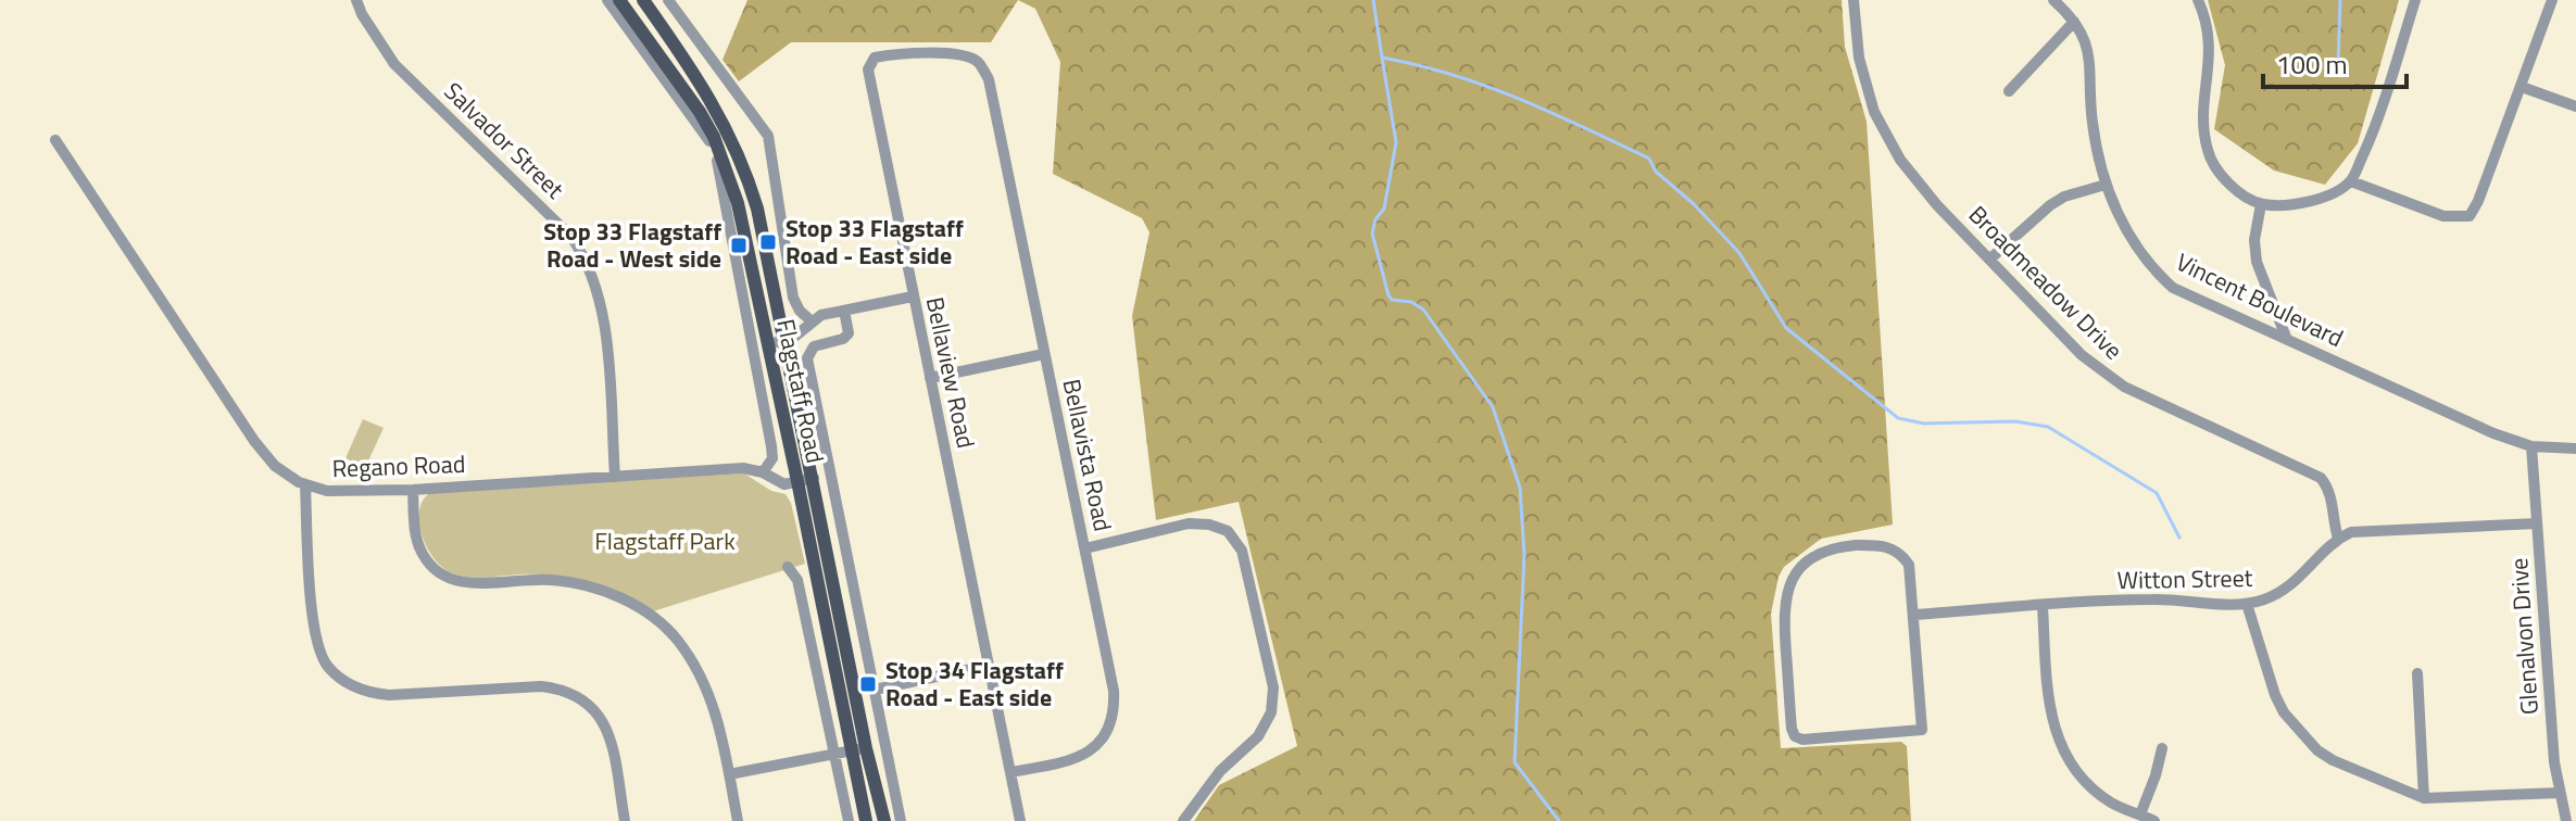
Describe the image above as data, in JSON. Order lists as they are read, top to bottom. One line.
{"streets":{"main road":["Flagstaff Road"],"street":["Salvador Street","Broadmeadow Drive","Vincent Boulevard","Bellaview Road","Bellavista Road","Regano Road","Witton Street","Glenalvon Drive"]},"crossings":[["Salvador Street","Regano Road"],["Broadmeadow Drive","Witton Street"],["Vincent Boulevard","Glenalvon Drive"],["Bellaview Road","Bellavista Road"],["Flagstaff Road","Regano Road"]],"parks":["Flagstaff Park"],"places":{"transit":["Stop 33 Flagstaff Road - East side","Stop 33 Flagstaff Road - West side","Stop 34 Flagstaff Road - East side"]},"scale_bar":"100 m"}
